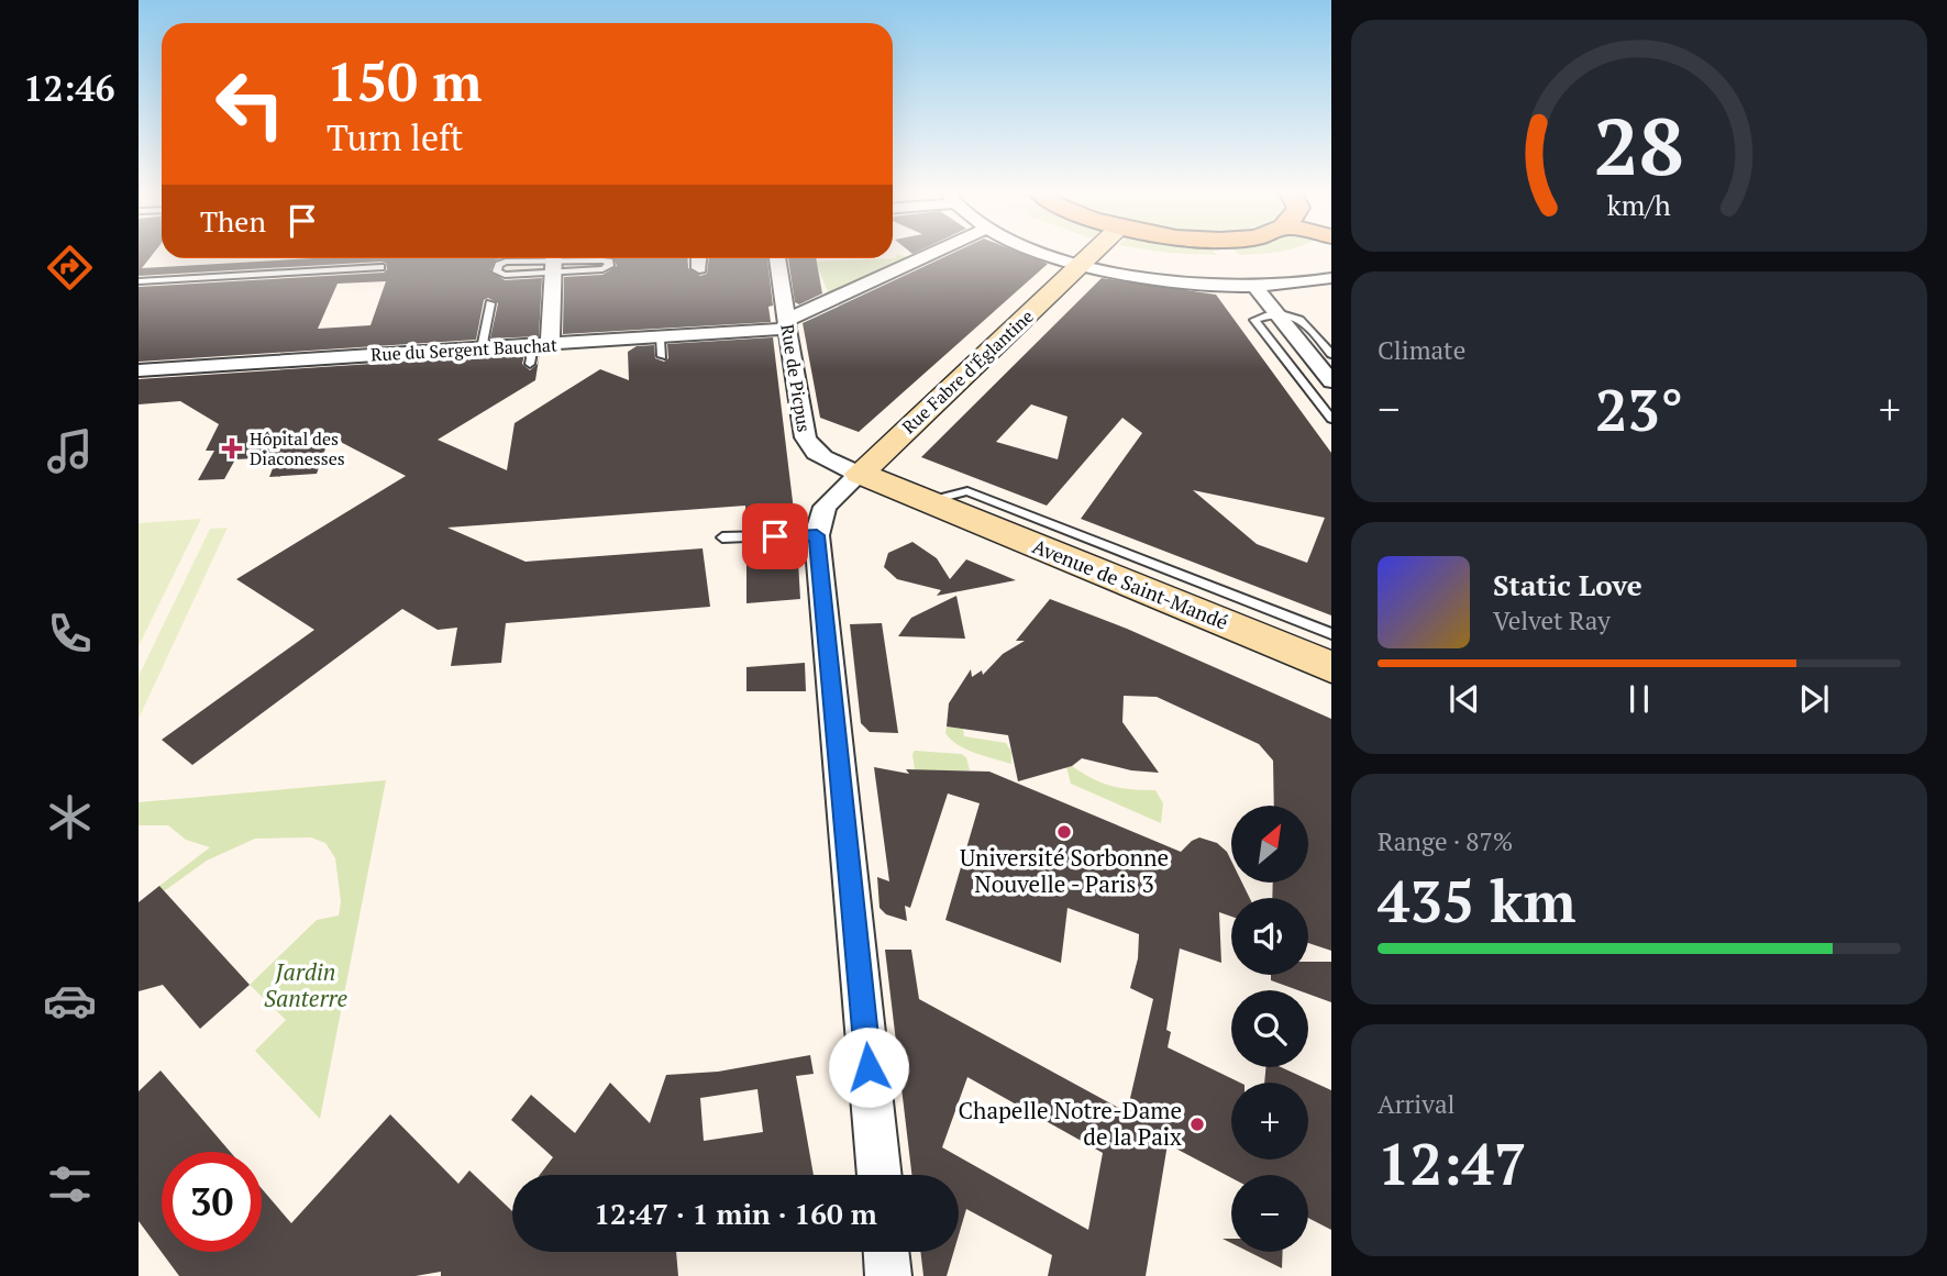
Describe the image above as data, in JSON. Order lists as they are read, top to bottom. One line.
{"streets":{"street":["Rue du Sergent Bauchat","Rue Fabre d'Églantine","Rue de Picpus","Avenue de Saint-Mandé"]},"crossings":[["Rue du Sergent Bauchat","Rue de Picpus"],["Rue Fabre d'Églantine","Rue de Picpus"],["Rue Fabre d'Églantine","Avenue de Saint-Mandé"],["Rue de Picpus","Avenue de Saint-Mandé"]],"parks":["Jardin Santerre"],"places":{"health":["Hôpital des Diaconesses"],"other":["Université Sorbonne Nouvelle - Paris 3","Chapelle Notre-Dame de la Paix"]},"north":"top right","page":{"tabs":"12:46","turn":["150 m","Turn left"],"then":"Then","tile":["Climate",["Range · 87%","435 km"],["Arrival","12:47"]],"heat":["−","23°","+"],"song":["Static Love","Velvet Ray"],"map_buttons":["+","−"],"limit":"30","trip":"12:47 · 1 min · 160 m","gauge":["28","km/h"]}}
